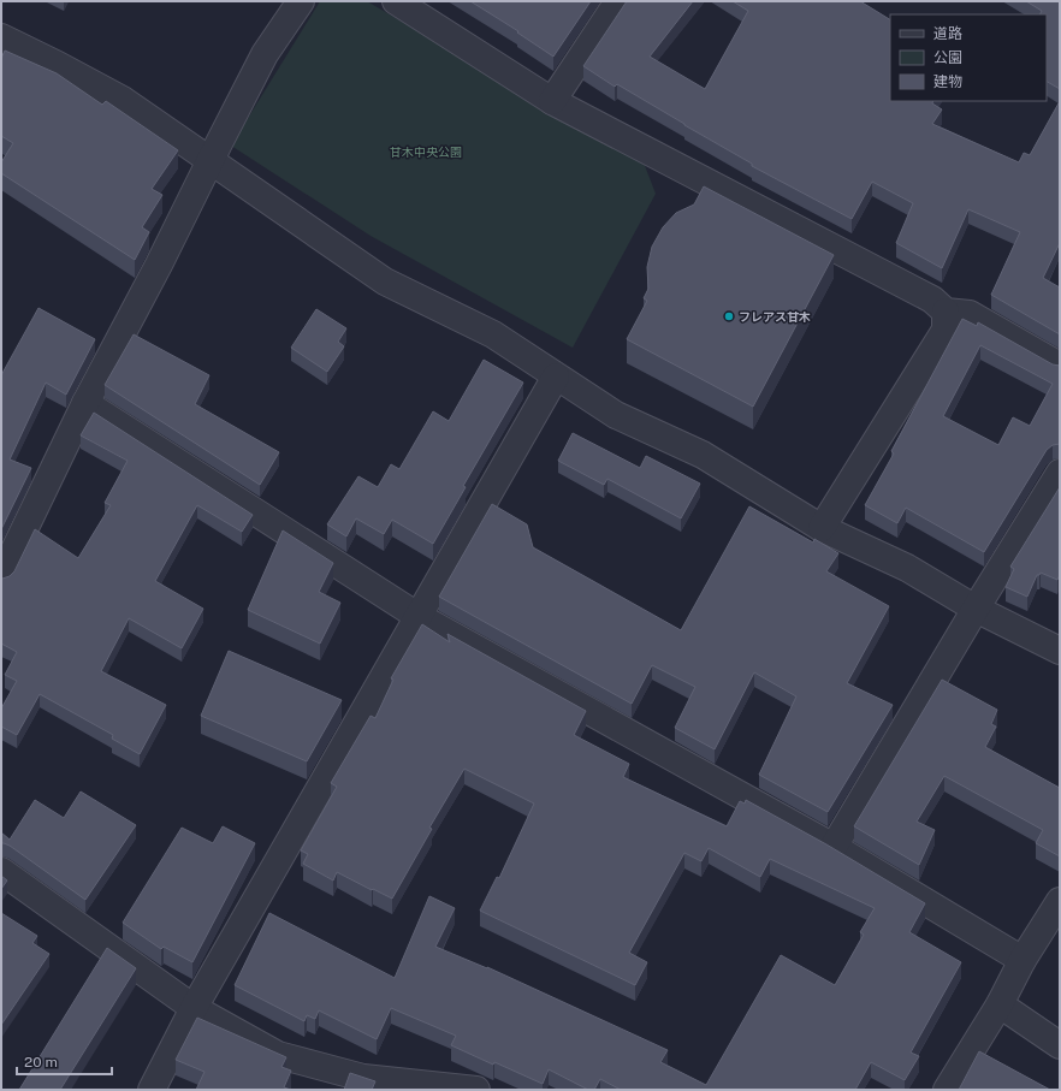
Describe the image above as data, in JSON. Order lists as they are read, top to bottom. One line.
{"parks":["甘木中央公園"],"places":["フレアス甘木"],"legend":["道路","公園","建物"],"scale_bar":"20 m"}
